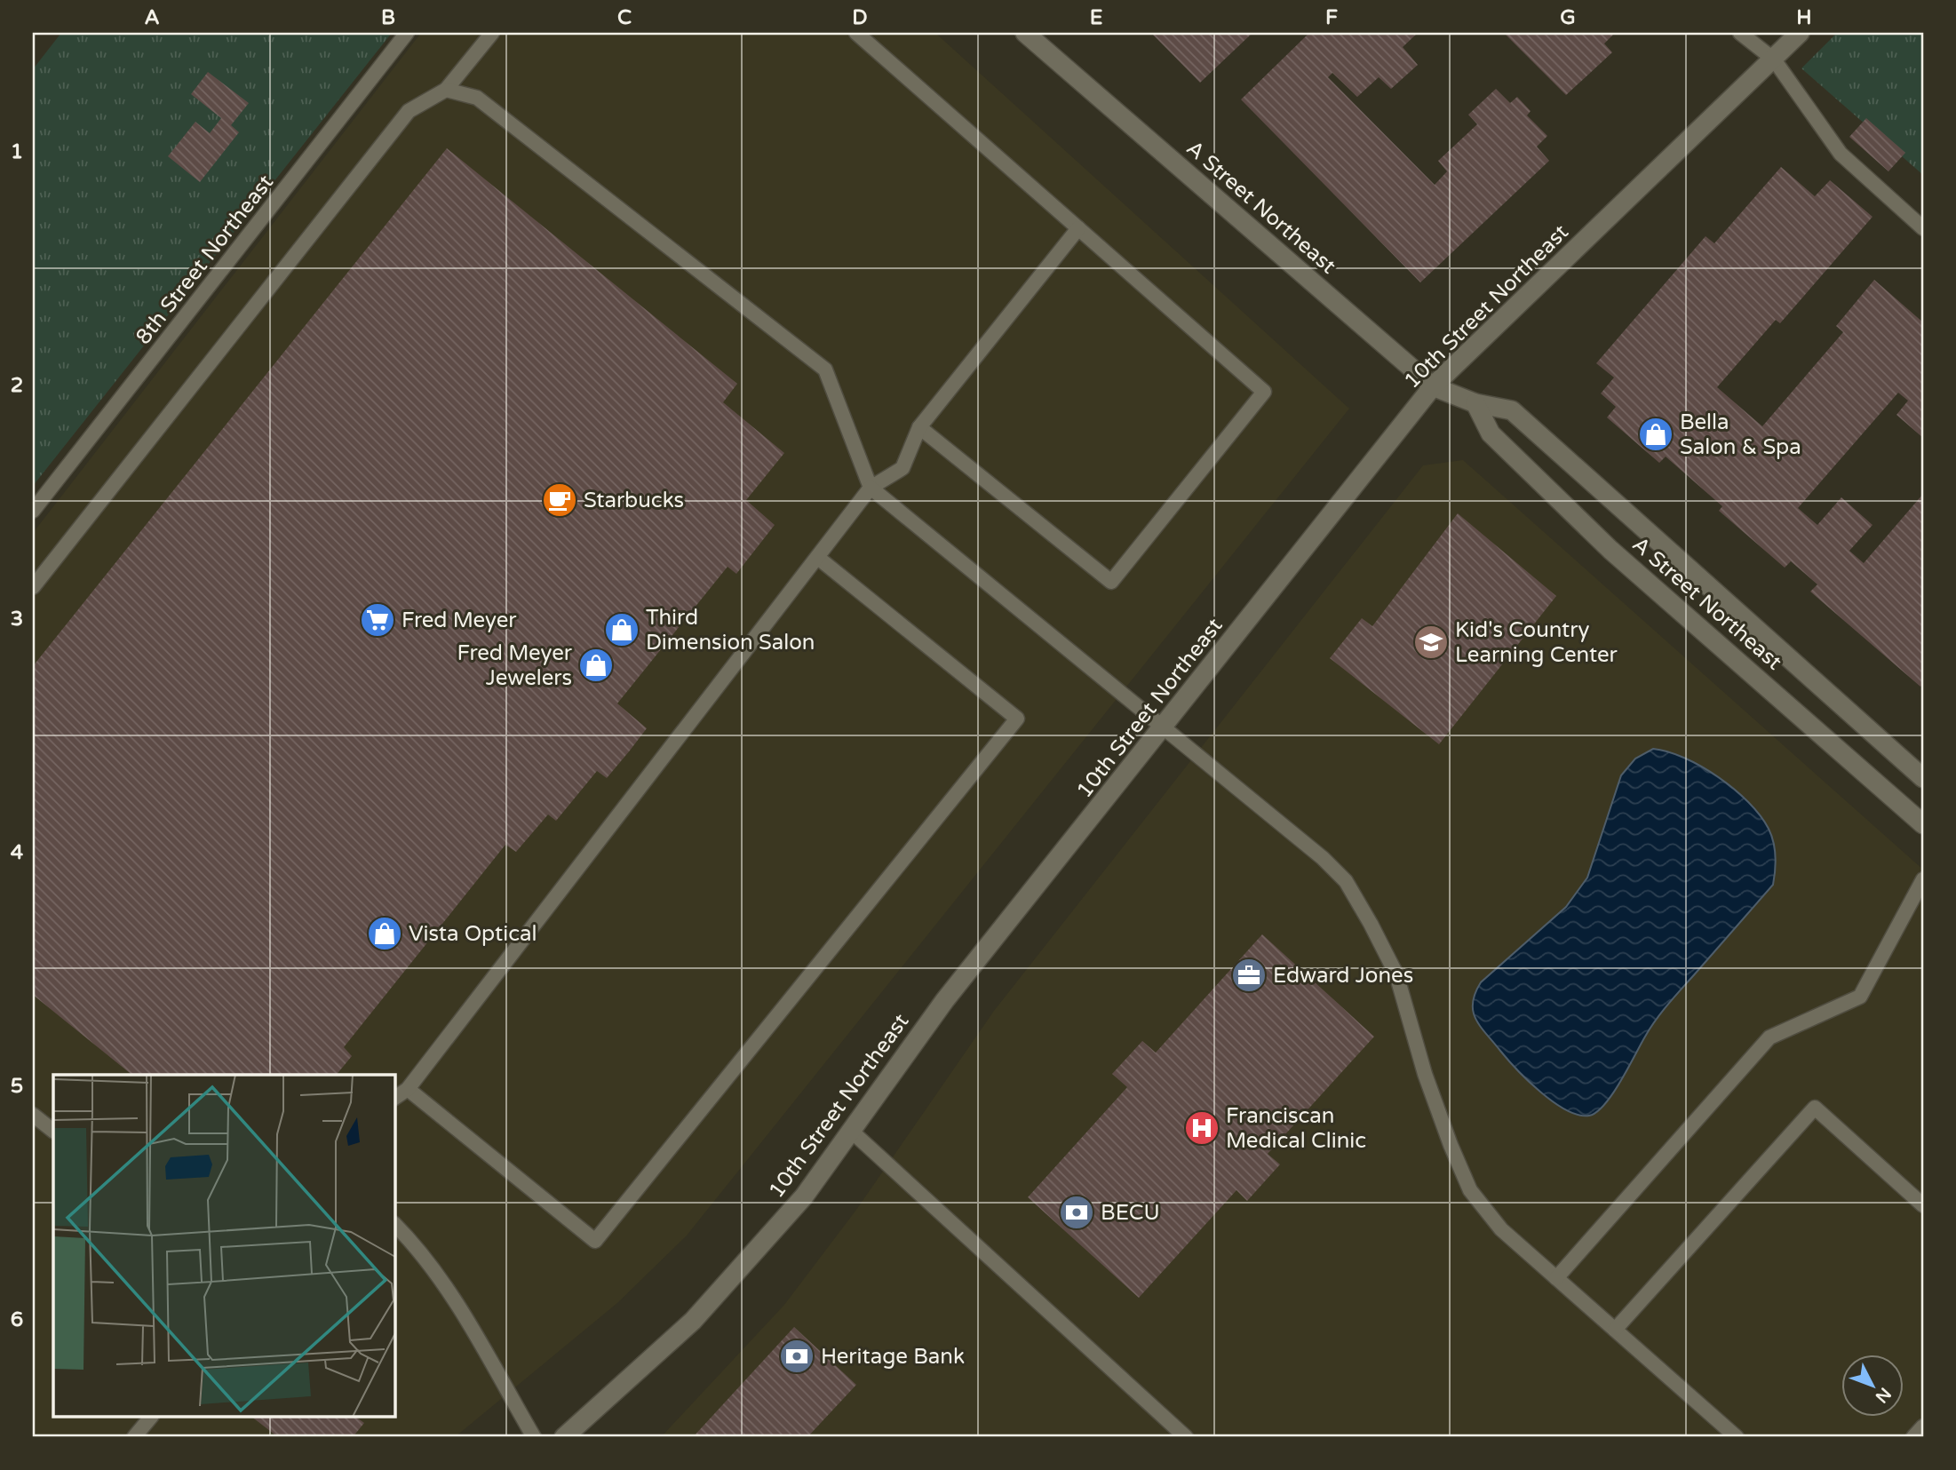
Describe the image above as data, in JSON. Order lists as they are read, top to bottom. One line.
{"streets":{"street":["A Street Northeast","10th Street Northeast"],"lane":["8th Street Northeast"]},"crossings":[["A Street Northeast","10th Street Northeast"]],"places":{"shop":["Bella Salon & Spa","Third Dimension Salon","Fred Meyer Jewelers","Vista Optical"],"cafe":["Starbucks"],"supermarket":["Fred Meyer"],"school or university":["Kid's Country Learning Center"],"office":["Edward Jones"],"hospital":["Franciscan Medical Clinic"],"bank":["BECU","Heritage Bank"]},"north":"bottom right","grid":{"columns":["A","B","C","D","E","F","G","H"],"rows":["1","2","3","4","5","6"]}}
